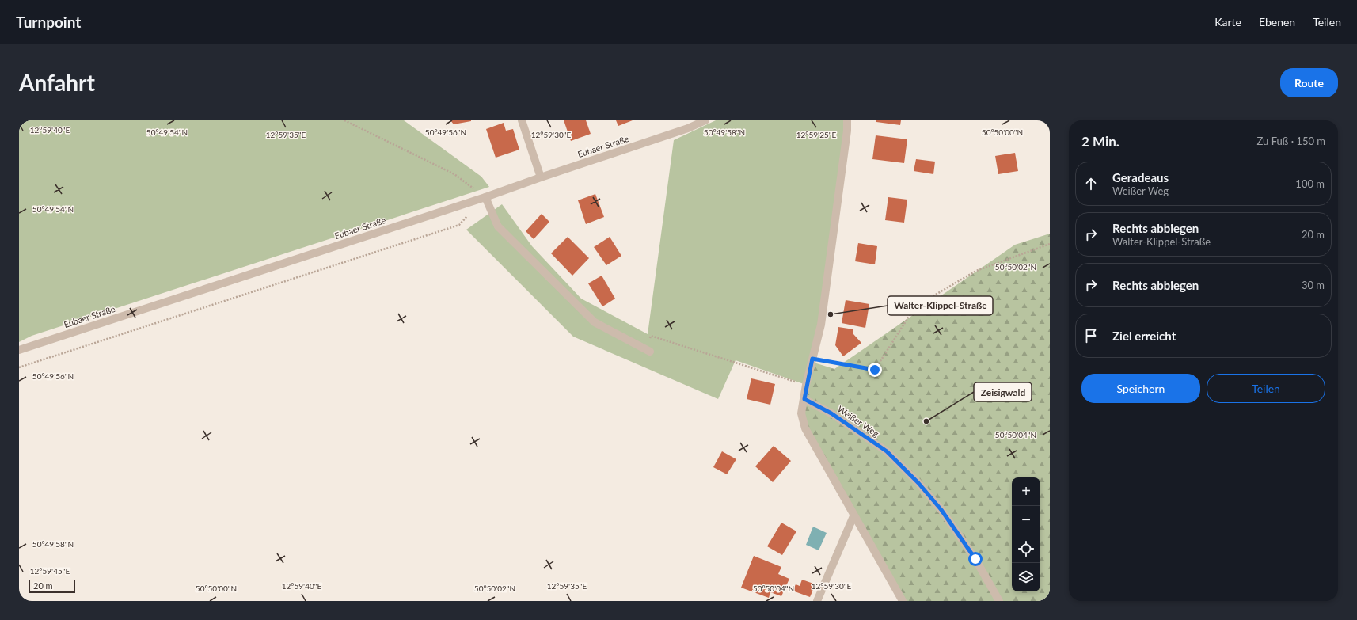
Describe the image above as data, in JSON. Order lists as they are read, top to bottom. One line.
{"streets":{"street":["Eubaer Straße","Weißer Weg"]},"places":["Walter-Klippel-Straße","Zeisigwald"],"scale_bar":"20 m","page":{"header":"Turnpoint","nav":["Karte","Ebenen","Teilen"],"buttons":["Route",["Speichern","Teilen"]],"title":"Anfahrt","heading":["2 Min.","Zu Fuß · 150 m"],"list":[["Geradeaus","Weißer Weg","100 m"],["Rechts abbiegen","Walter-Klippel-Straße","20 m"],["Rechts abbiegen","30 m"],"Ziel erreicht"],"map_buttons":["+","−"],"scale":"20 m"},"coordinates":["12°59'40\"E","50°50'00\"N","50°49'54\"N","50°49'56\"N","50°49'58\"N","12°59'35\"E","12°59'30\"E","12°59'25\"E","50°50'02\"N","50°50'04\"N","12°59'45\"E"]}
